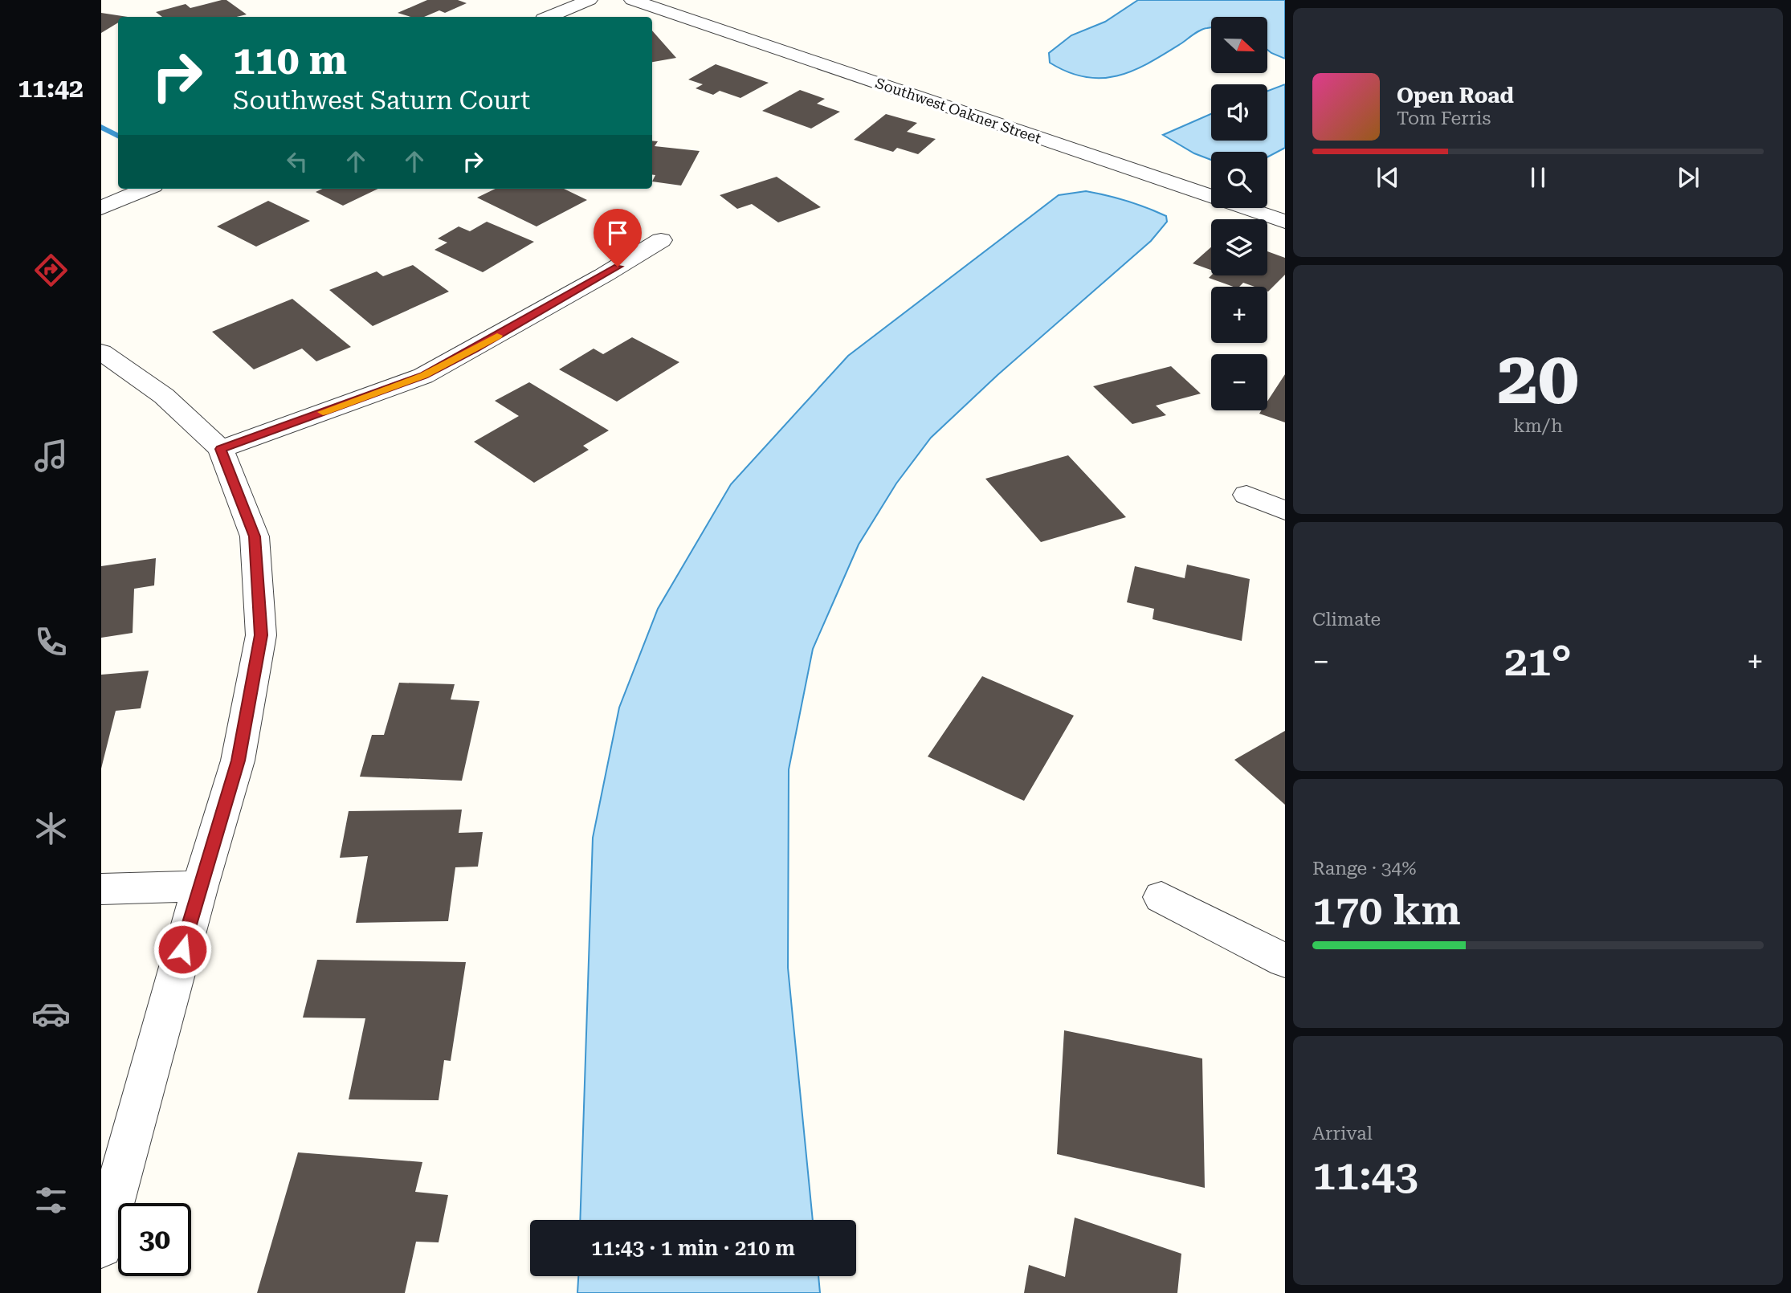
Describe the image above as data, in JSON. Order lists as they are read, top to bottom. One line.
{"streets":{"street":["Southwest Oakner Street"]},"north":"right","page":{"tabs":"11:42","map_buttons":["+","−"],"turn":["110 m","Southwest Saturn Court"],"song":["Open Road","Tom Ferris"],"tile":[["20","km/h"],"Climate",["Range · 34%","170 km"],["Arrival","11:43"]],"heat":["−","21°","+"],"limit":"30","trip":"11:43 · 1 min · 210 m"}}
